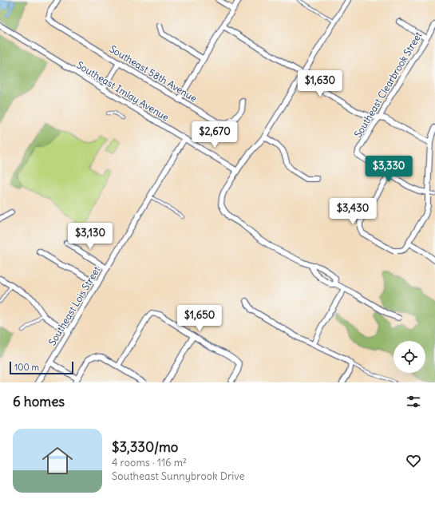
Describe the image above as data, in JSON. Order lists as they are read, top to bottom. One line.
{"streets":{"street":["Southeast 58th Avenue","Southeast Clearbrook Street","Southeast Imlay Avenue","Southeast Lois Street"]},"crossings":[["Southeast Imlay Avenue","Southeast Lois Street"]],"scale_bar":"100 m","page":{"price":["$1,630","$2,670","$3,330","$3,430","$3,130","$1,650"],"scale":"100 m","heading":"6 homes","list":[{"name":"$3,330/mo","note":"4 rooms · 116 m² · Southeast Sunnybrook Drive"}]}}
